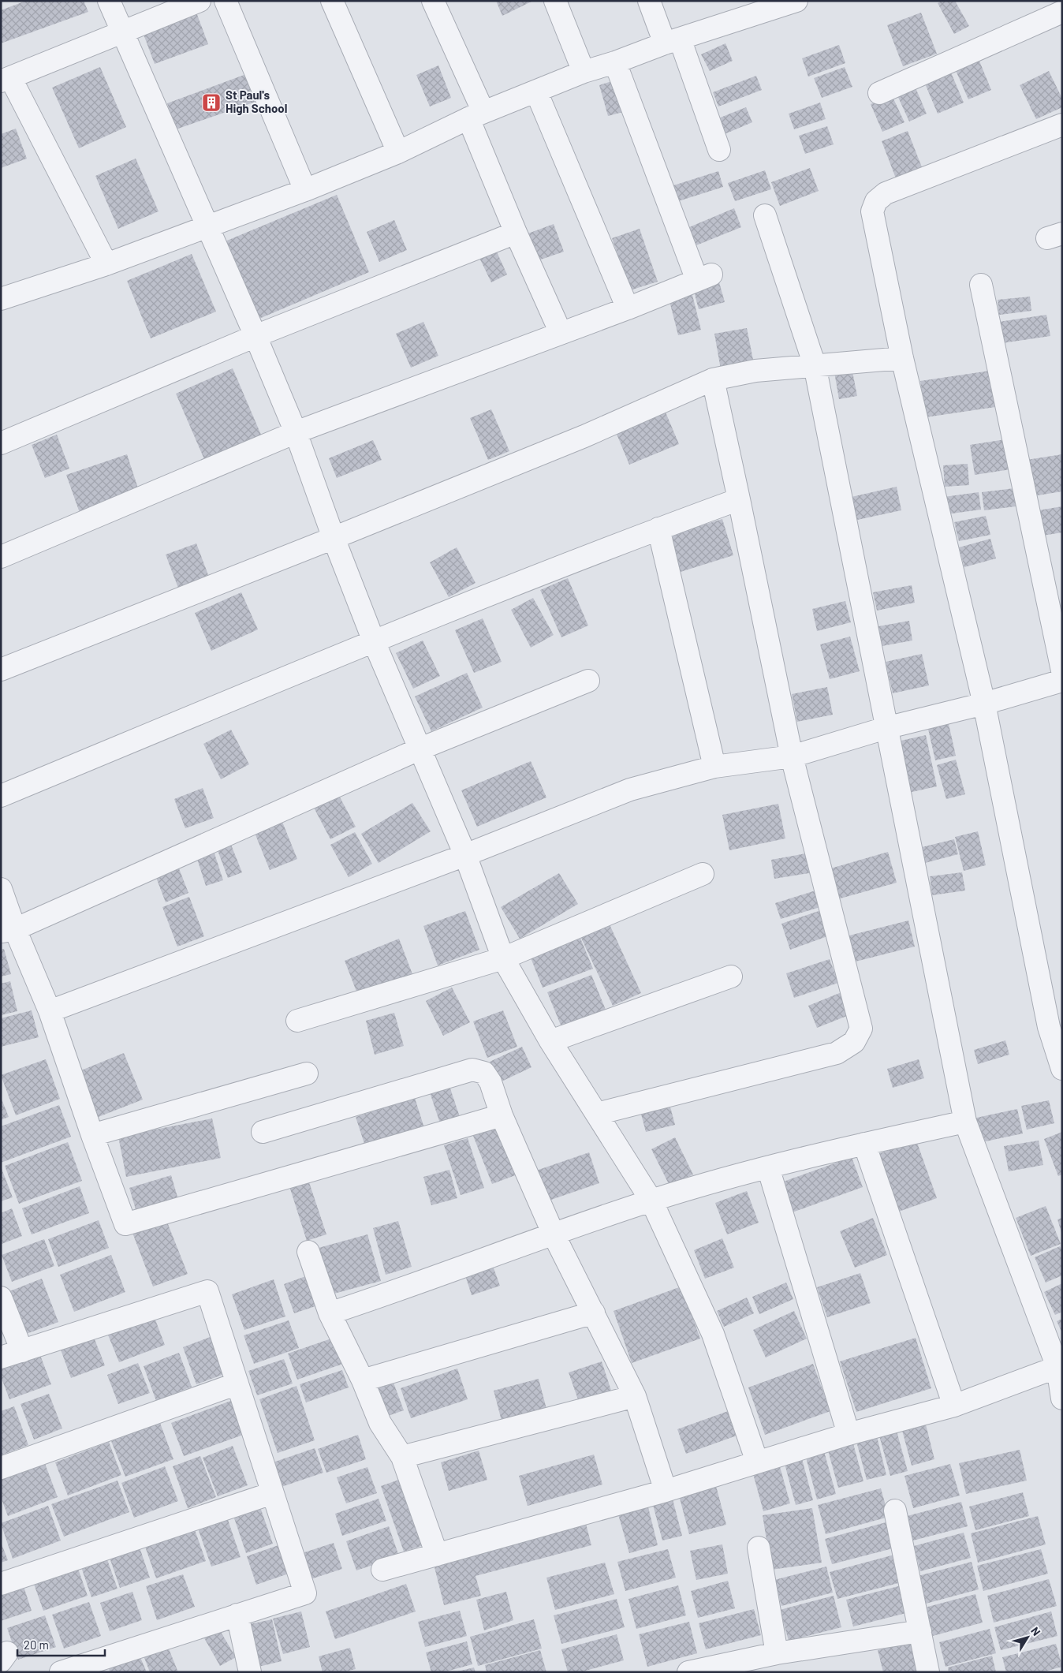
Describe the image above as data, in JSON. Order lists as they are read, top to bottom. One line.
{"places":{"building":["St Paul's High School"]},"scale_bar":"20 m","north":"top right"}
